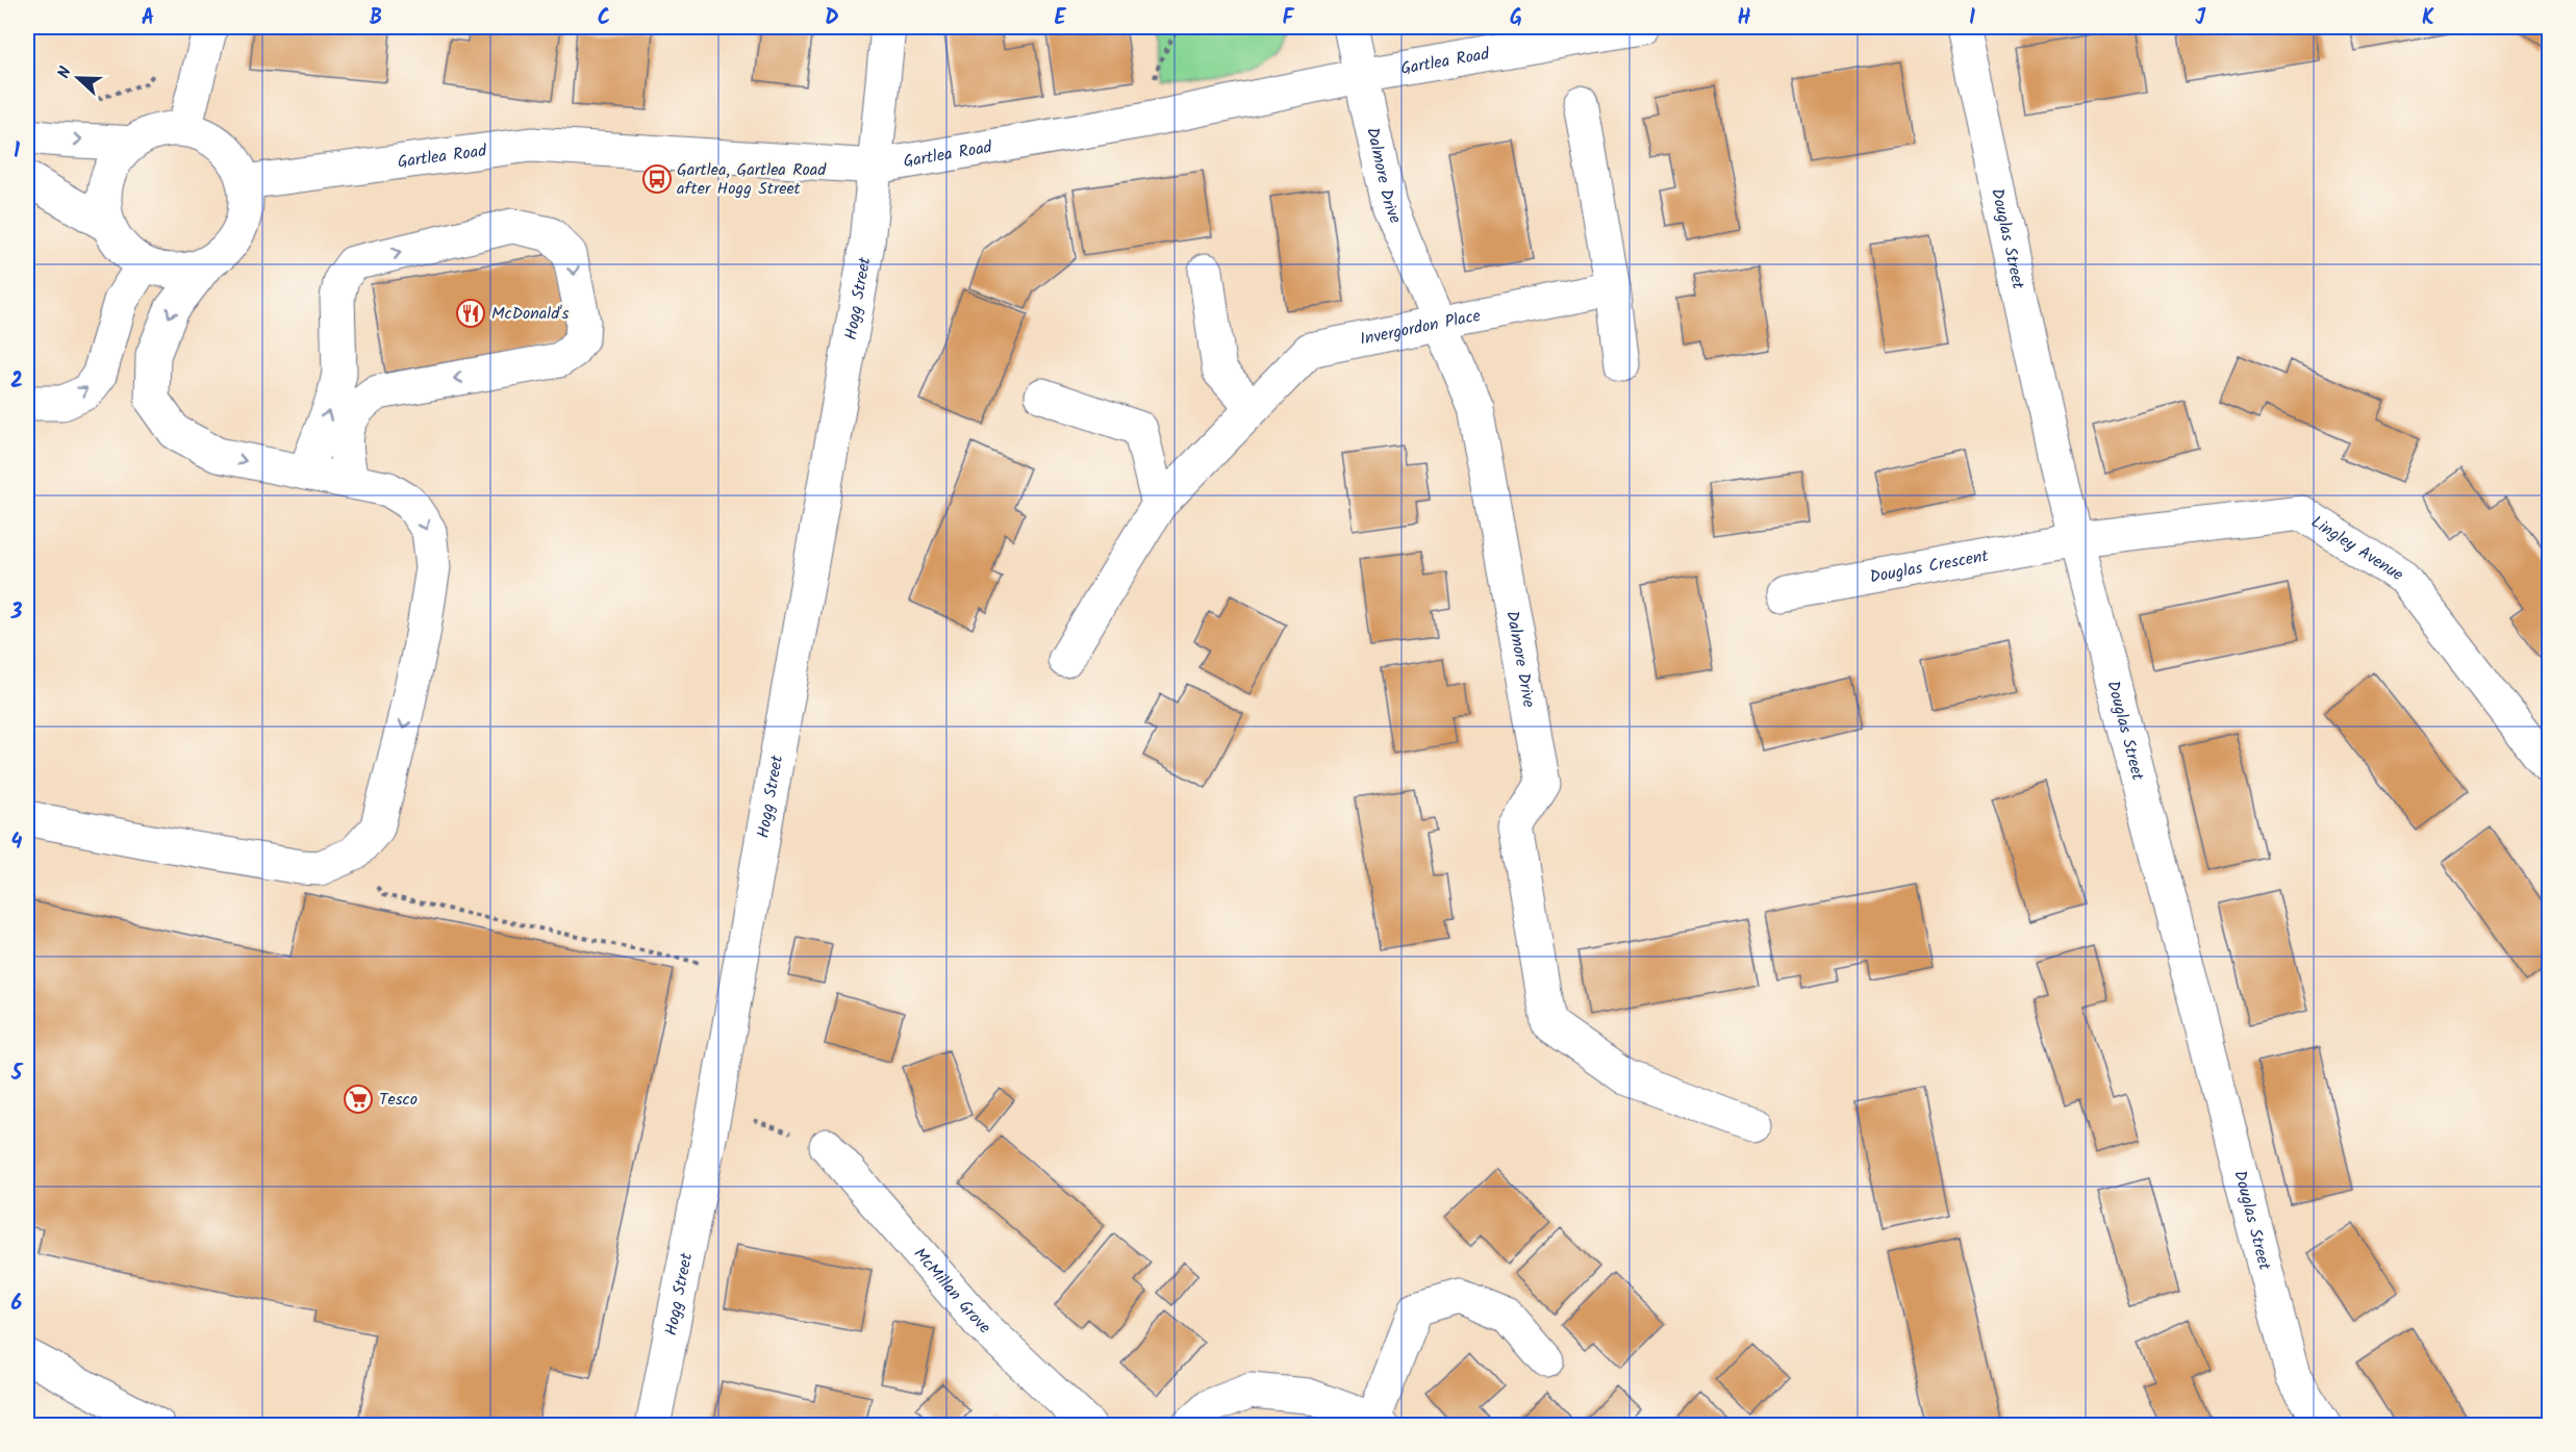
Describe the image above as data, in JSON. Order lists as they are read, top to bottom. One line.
{"streets":{"street":["Gartlea Road","Dalmore Drive","Douglas Street","Hogg Street","Invergordon Place","Lingley Avenue","Douglas Crescent","McMillan Grove"]},"crossings":[["Gartlea Road","Dalmore Drive"],["Gartlea Road","Hogg Street"],["Dalmore Drive","Invergordon Place"],["Douglas Street","Lingley Avenue"],["Douglas Street","Douglas Crescent"],["Lingley Avenue","Douglas Crescent"]],"places":{"bus stop":["Gartlea, Gartlea Road after Hogg Street"],"restaurant":["McDonald's"],"supermarket":["Tesco"]},"north":"left","grid":{"columns":["A","B","C","D","E","F","G","H","I","J","K"],"rows":["1","2","3","4","5","6"]}}
